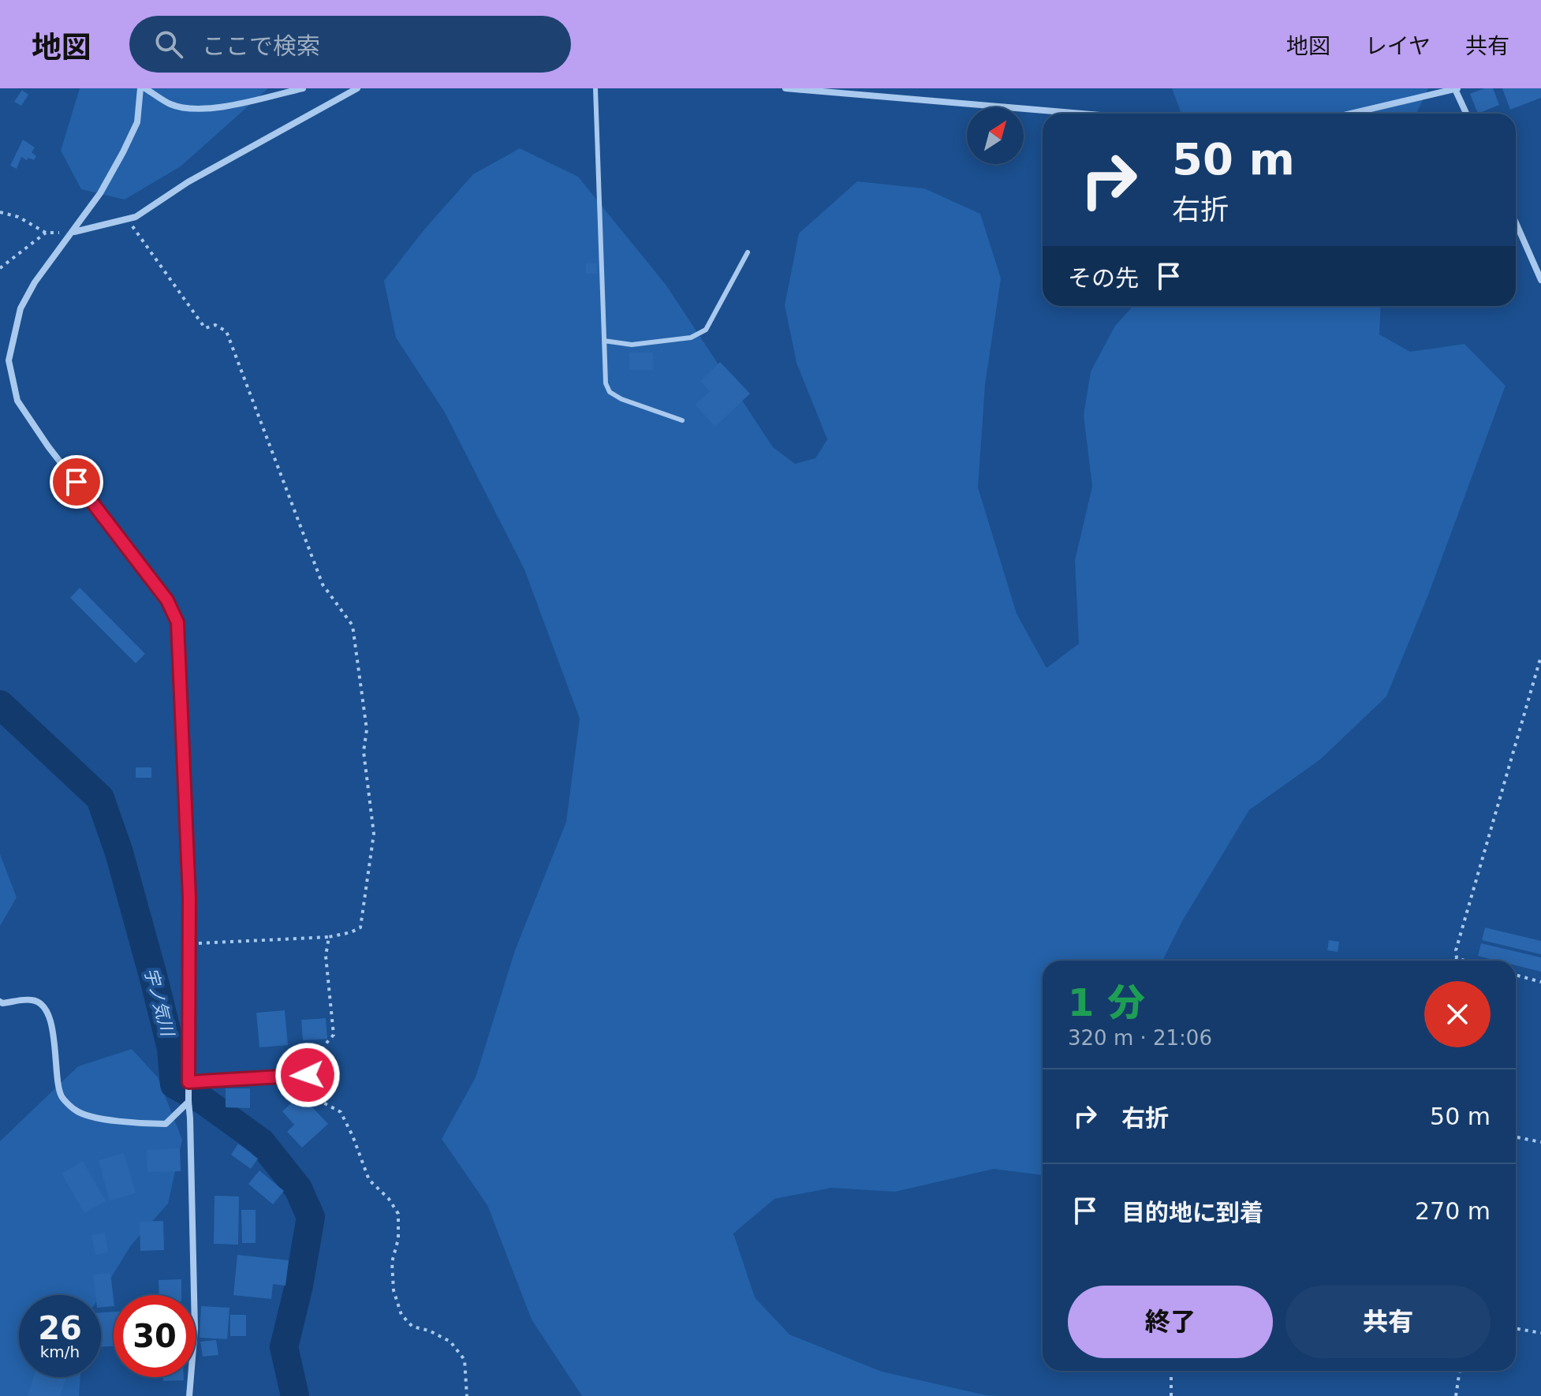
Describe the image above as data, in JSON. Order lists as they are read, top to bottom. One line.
{"water":["宇ノ気川"],"north":"top right","page":{"header":"地図","search":"ここで検索","nav":["地図","レイヤ","共有"],"turn":["50 m","右折"],"then":"その先","heading":["1 分","320 m · 21:06"],"list":[{"name":"右折","value":"50 m"},{"name":"目的地に到着","value":"270 m"}],"buttons":["終了","共有"],"speed":"26 km/h","limit":"30"}}
